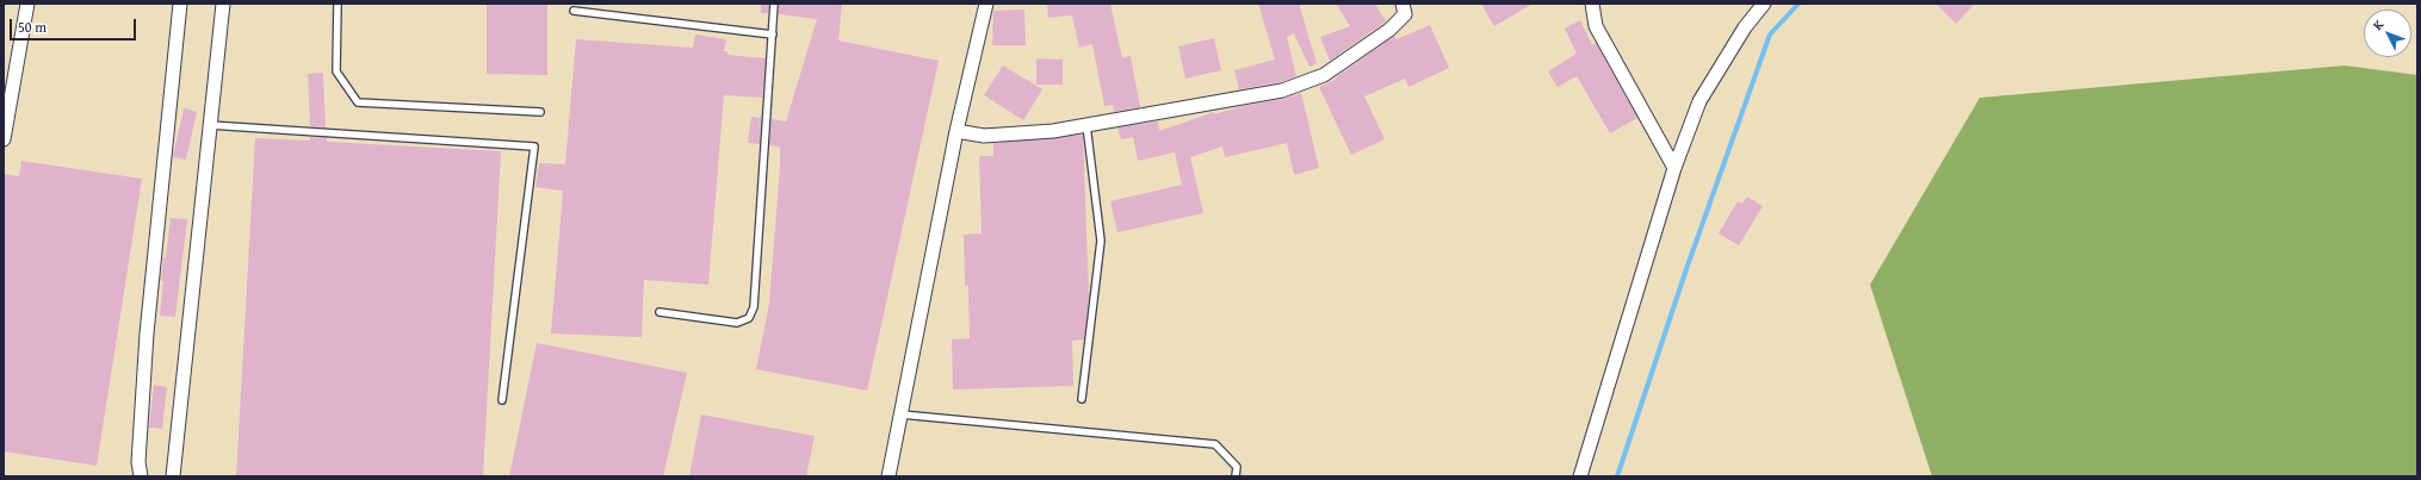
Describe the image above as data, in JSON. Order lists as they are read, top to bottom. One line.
{"scale_bar":"50 m","north":"top left"}
